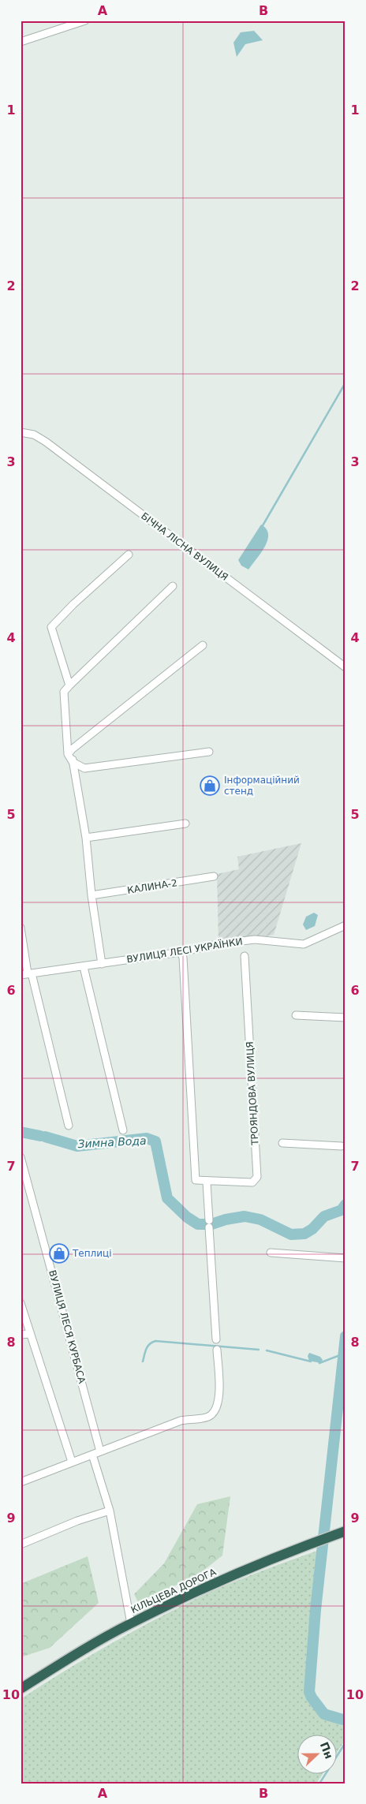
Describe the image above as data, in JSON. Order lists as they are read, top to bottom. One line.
{"streets":{"highway":["КІЛЬЦЕВА ДОРОГА"],"street":["БІЧНА ЛІСНА ВУЛИЦЯ","КАЛИНА-2","ВУЛИЦЯ ЛЕСІ УКРАЇНКИ","ТРОЯНДОВА ВУЛИЦЯ","ВУЛИЦЯ ЛЕСЯ КУРБАСА"]},"water":["Зимна Вода"],"places":{"shop":["Інформаційний стенд","Теплиці"]},"north":"right","grid":{"columns":["A","B"],"rows":["1","2","3","4","5","6","7","8","9","10"]}}
